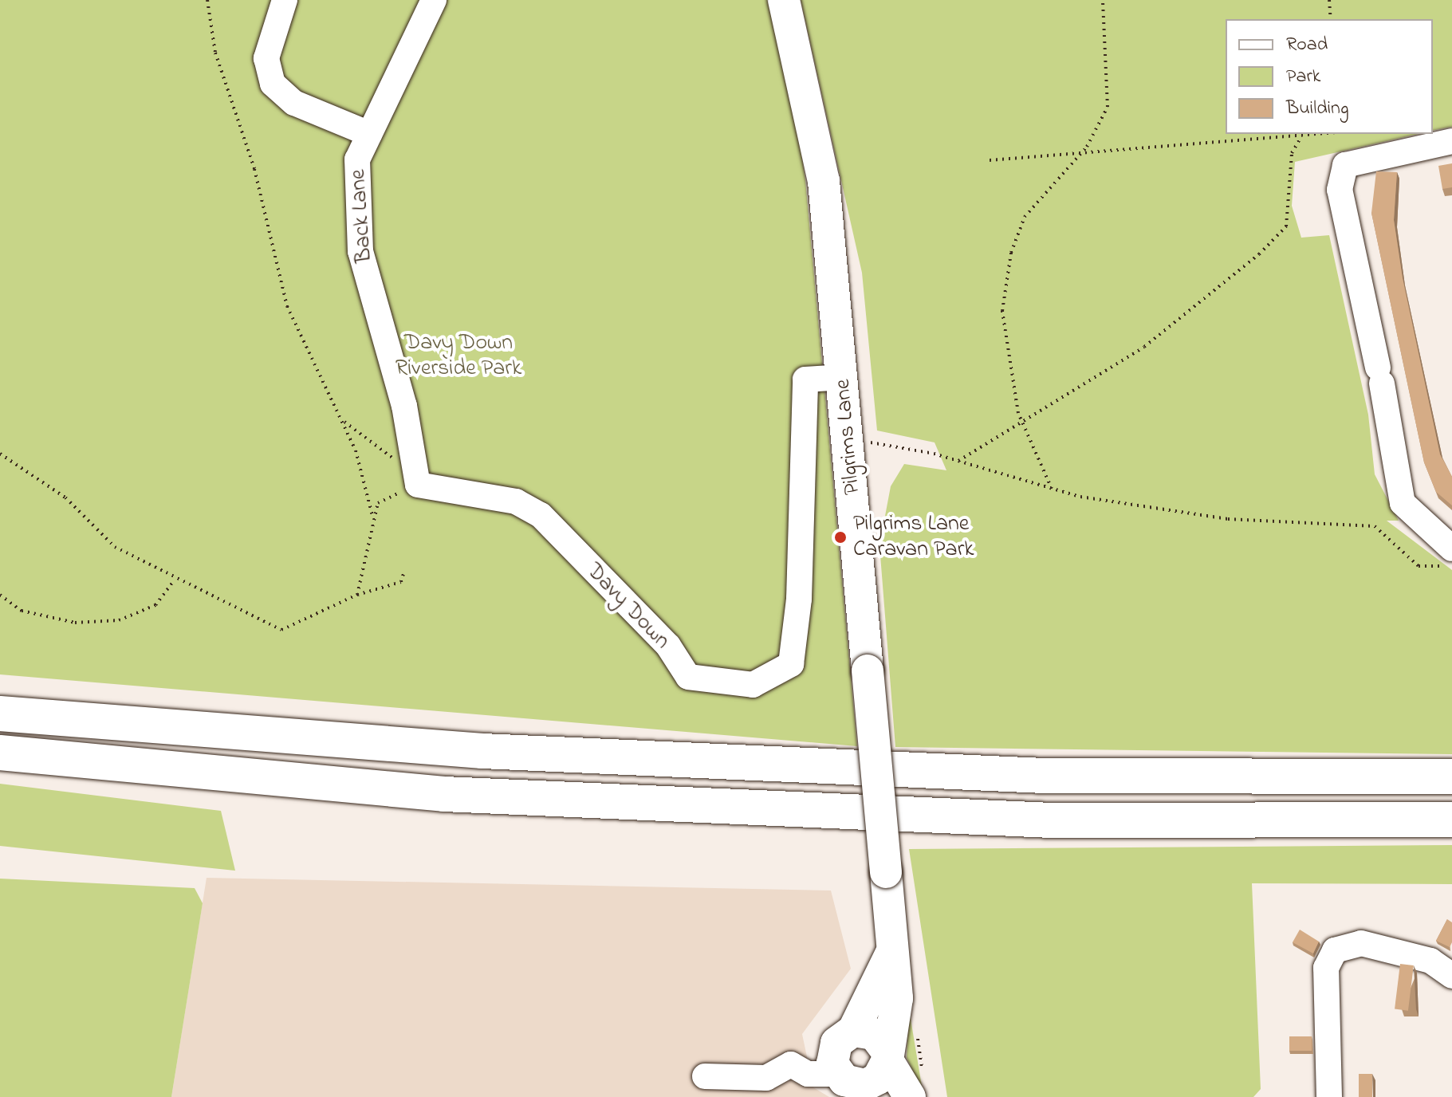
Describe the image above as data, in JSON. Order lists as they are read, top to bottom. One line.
{"streets":{"main road":["Pilgrims Lane"],"street":["Back Lane","Davy Down"]},"crossings":[["Back Lane","Davy Down"],["Pilgrims Lane","Davy Down"]],"parks":["Davy Down Riverside Park"],"places":["Pilgrims Lane Caravan Park"],"legend":["Road","Park","Building"]}
